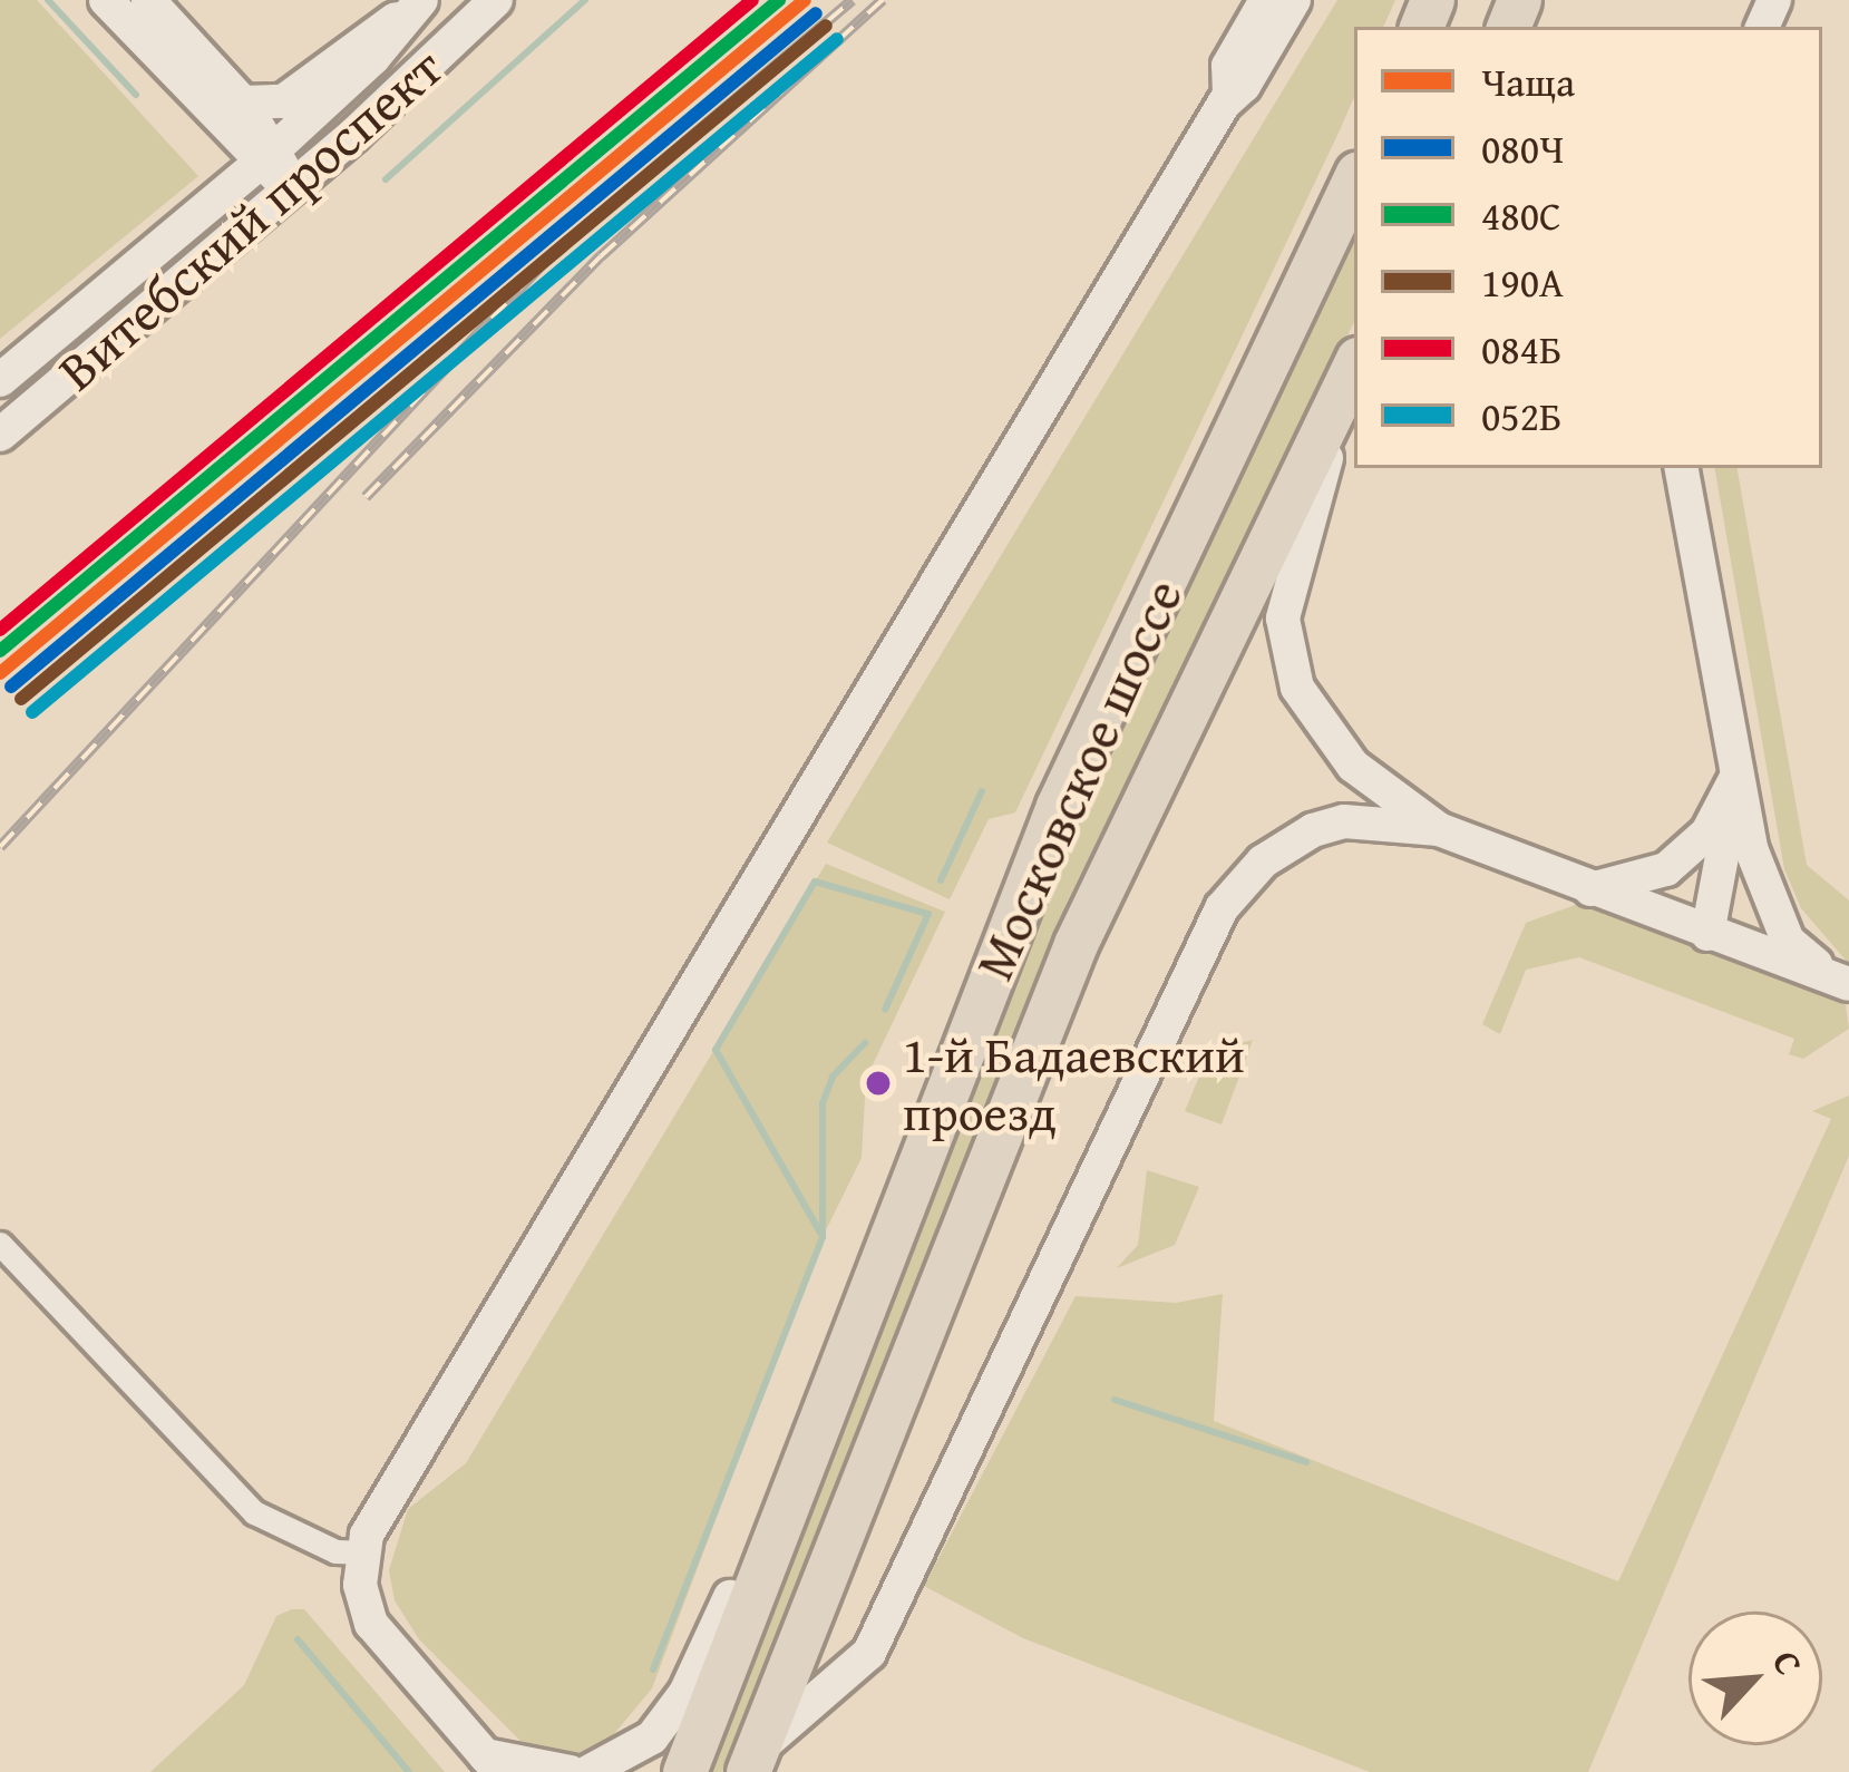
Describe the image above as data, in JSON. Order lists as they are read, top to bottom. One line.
{"streets":{"highway":["Московское шоссе"],"street":["Витебский проспект"]},"places":["1-й Бадаевский проезд"],"lines":["transit line Чаща","transit line 480С","transit line 084Б","transit line 080Ч","transit line 190А","transit line 052Б"],"legend":["Чаща","080Ч","480С","190А","084Б","052Б"],"north":"top right"}
